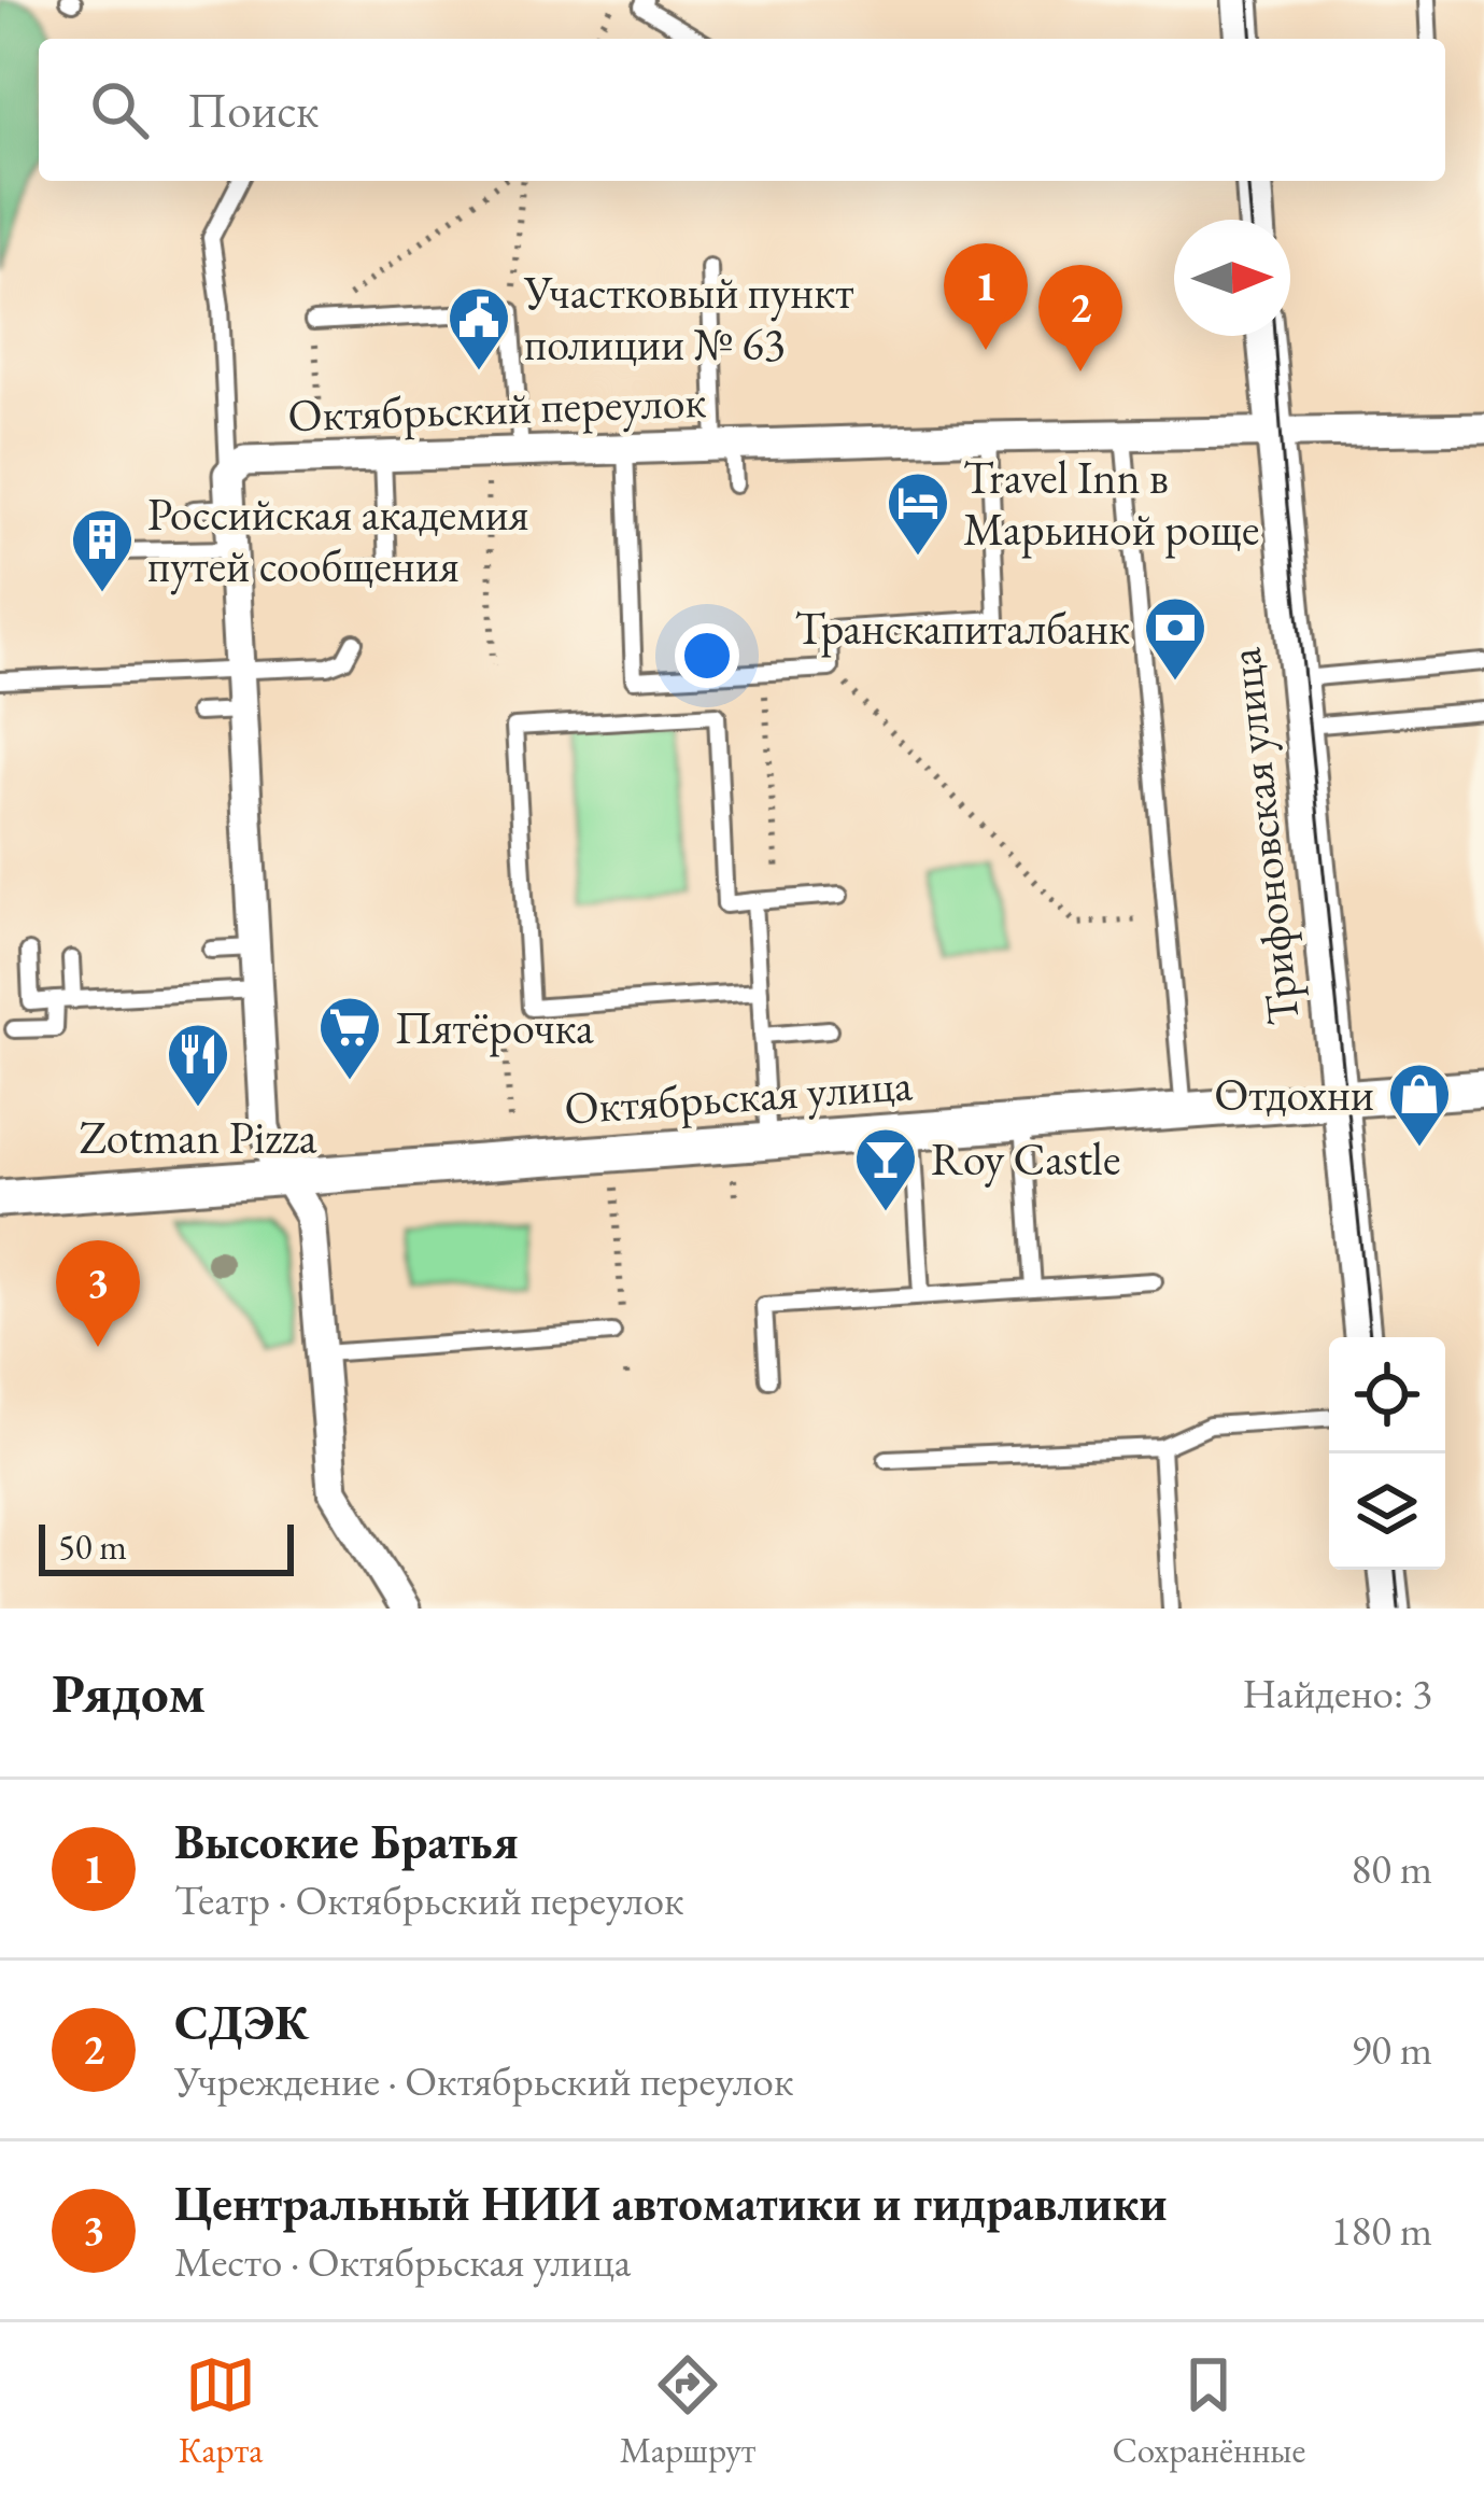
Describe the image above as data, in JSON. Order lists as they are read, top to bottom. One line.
{"streets":{"street":["Октябрьский переулок","Трифоновская улица","Октябрьская улица"]},"crossings":[["Октябрьский переулок","Трифоновская улица"],["Трифоновская улица","Октябрьская улица"]],"places":{"public building":["Участковый пункт полиции № 63"],"hotel":["Travel Inn в Марьиной роще"],"building":["Российская академия путей сообщения"],"bank":["Транскапиталбанк"],"supermarket":["Пятёрочка"],"restaurant":["Zotman Pizza"],"shop":["Отдохни"],"bar":["Roy Castle"]},"scale_bar":"50 m","north":"right","page":{"search":"Поиск","pins":["1","2","3"],"scale":"50 m","heading":["Рядом","Найдено: 3"],"list":[{"mark":"1","name":"Высокие Братья","note":"Театр · Октябрьский переулок","value":"80 m"},{"mark":"2","name":"СДЭК","note":"Учреждение · Октябрьский переулок","value":"90 m"},{"mark":"3","name":"Центральный НИИ автоматики и гидравлики","note":"Место · Октябрьская улица","value":"180 m"}],"nav":["Карта","Маршрут","Сохранённые"]}}
